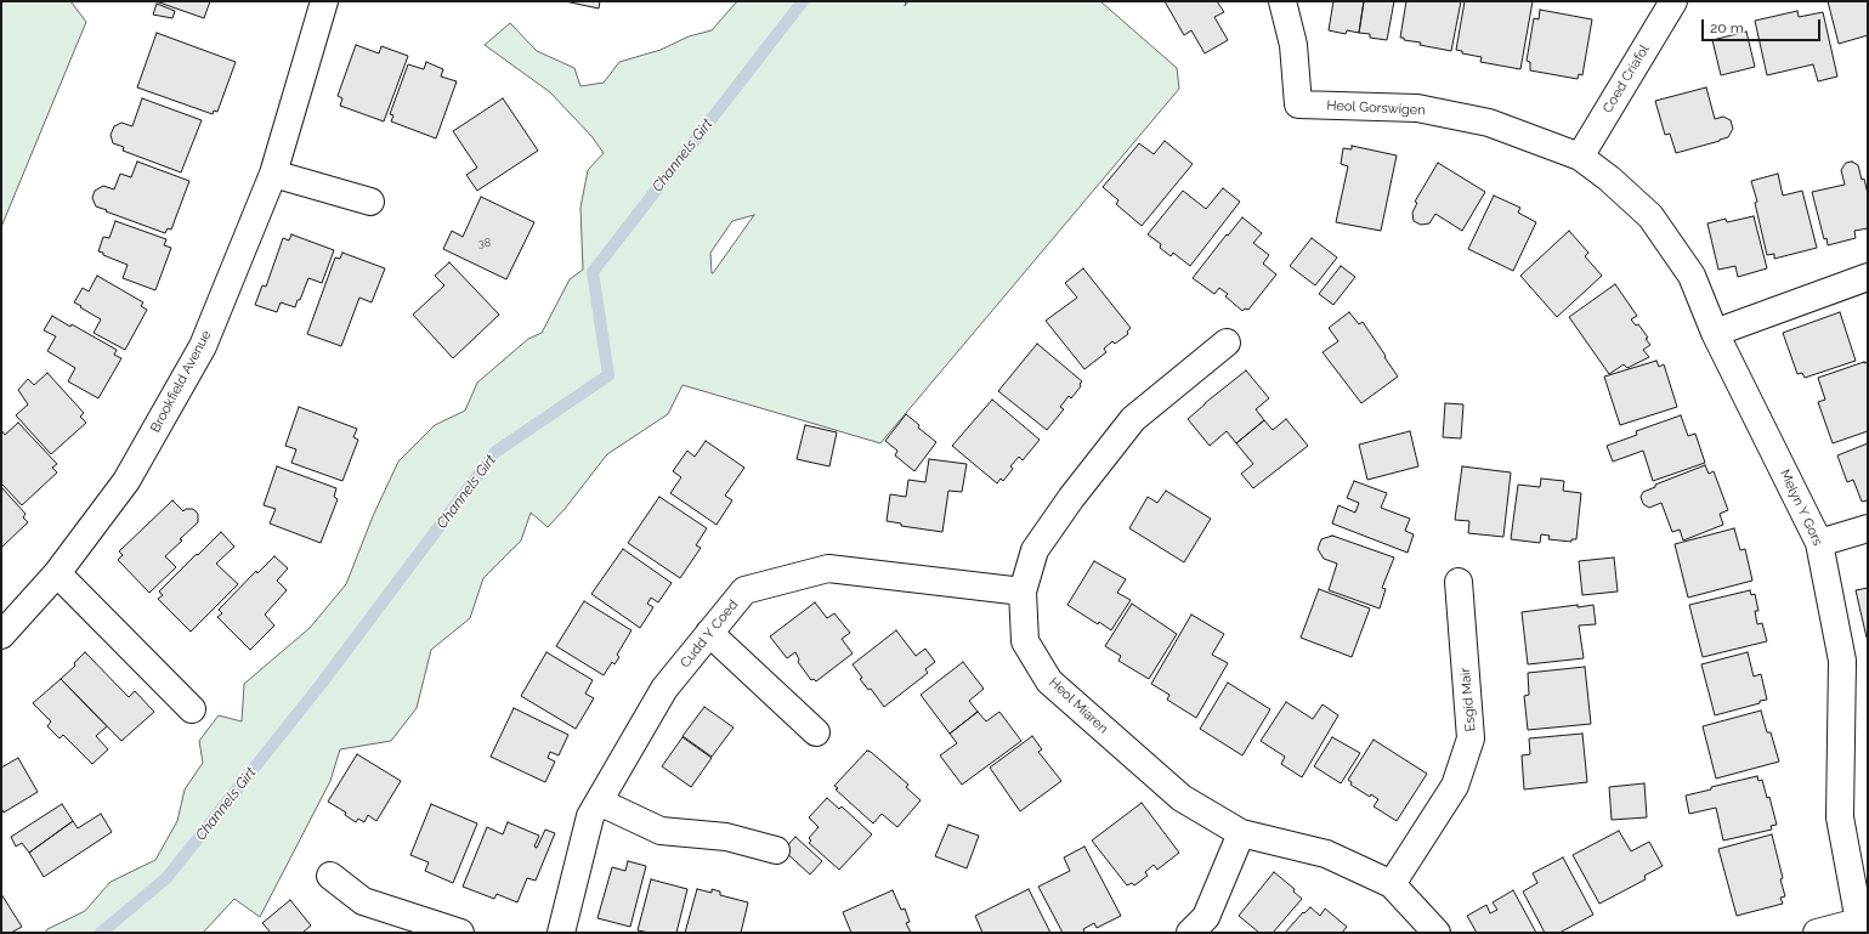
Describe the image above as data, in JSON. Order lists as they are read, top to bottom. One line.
{"streets":{"street":["Coed Criafol","Heol Gorswigen","Brookfield Avenue","Melyn Y Gors","Cudd Y Coed","Esgid Mair","Heol Miaren"]},"crossings":[["Coed Criafol","Heol Gorswigen"],["Coed Criafol","Melyn Y Gors"],["Heol Gorswigen","Melyn Y Gors"],["Cudd Y Coed","Heol Miaren"],["Esgid Mair","Heol Miaren"]],"water":["Channels Girt"],"house_numbers":["38"],"scale_bar":"20 m"}
